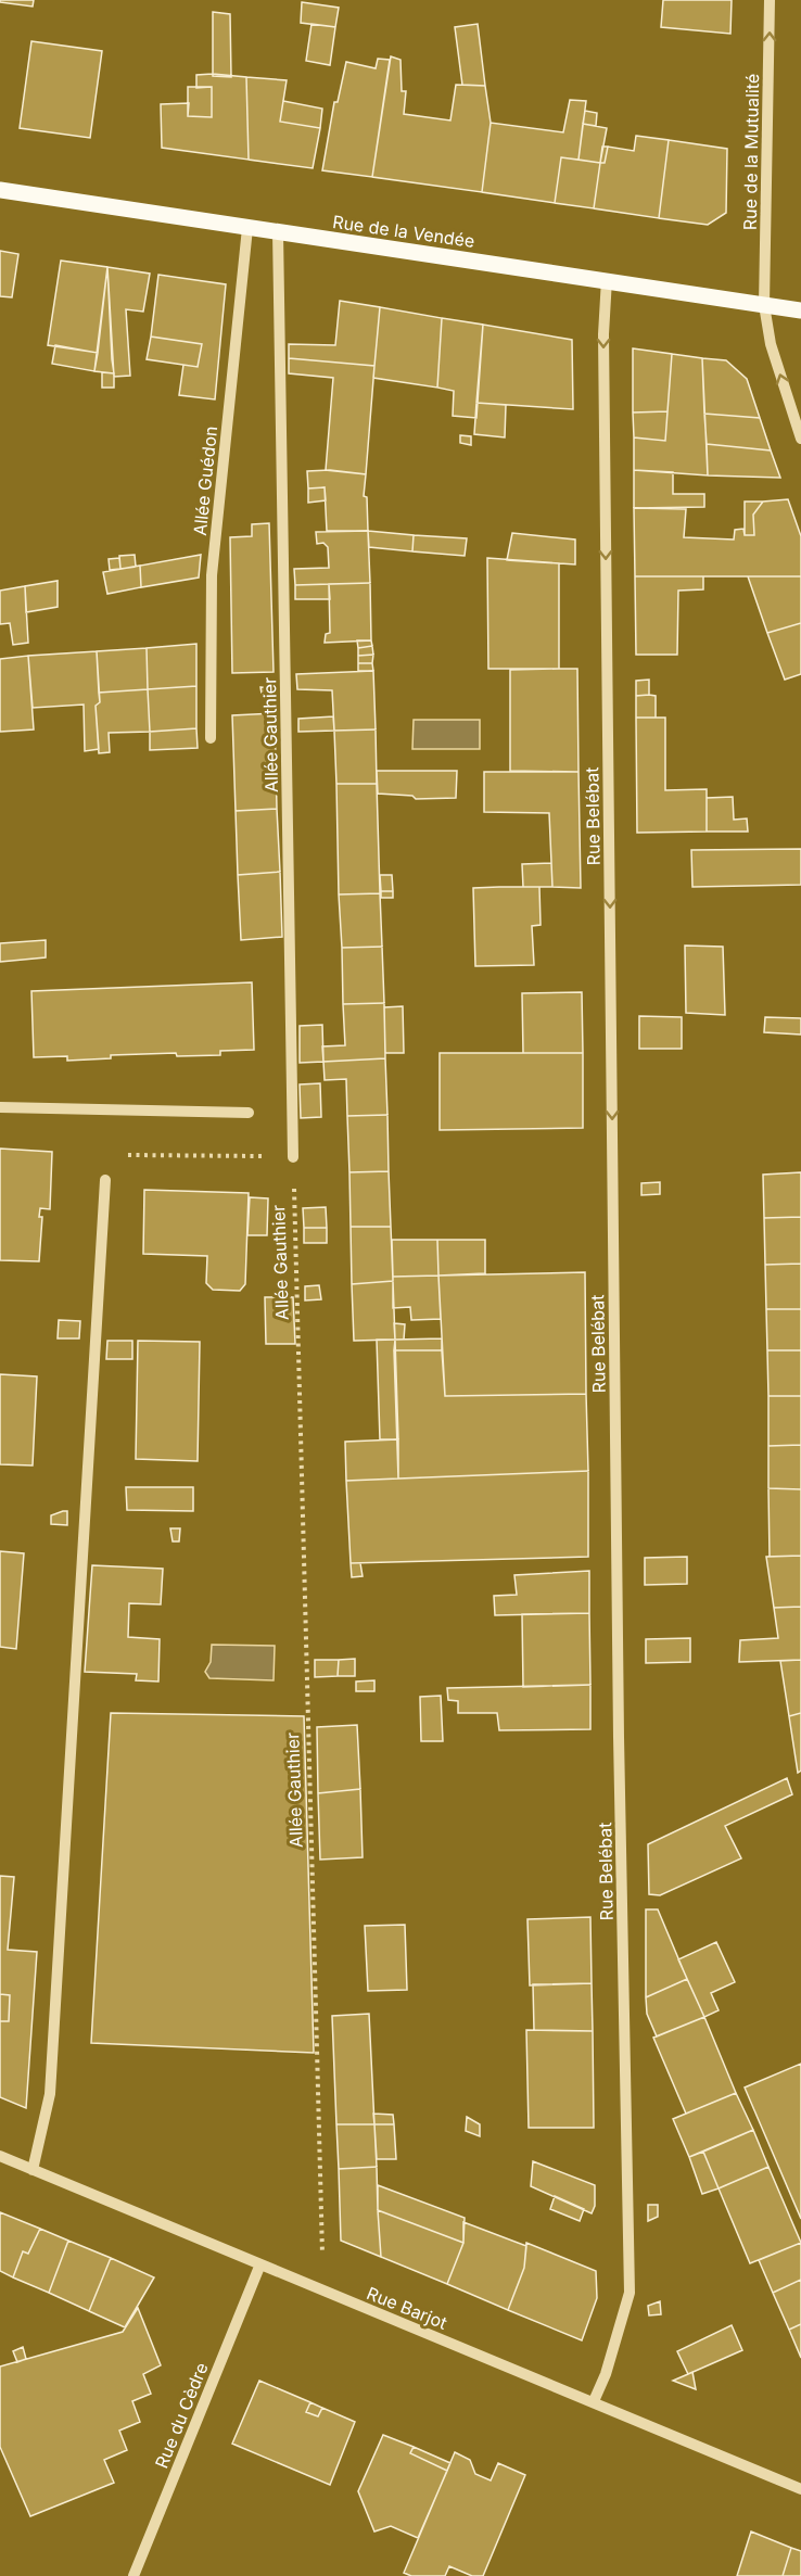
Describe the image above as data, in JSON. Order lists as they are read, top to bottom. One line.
{"streets":{"main road":["Rue de la Vendée"],"street":["Rue de la Mutualité","Allée Guédon","Allée Gauthier","Rue Belébat","Rue Barjot","Rue du Cèdre"]},"crossings":[["Rue de la Mutualité","Rue de la Vendée"],["Rue de la Vendée","Allée Guédon"],["Rue de la Vendée","Allée Gauthier"],["Rue de la Vendée","Rue Belébat"],["Allée Gauthier","Rue Barjot"],["Rue Belébat","Rue Barjot"],["Rue Barjot","Rue du Cèdre"]],"one_way":["Rue de la Mutualité","Rue Belébat"]}
